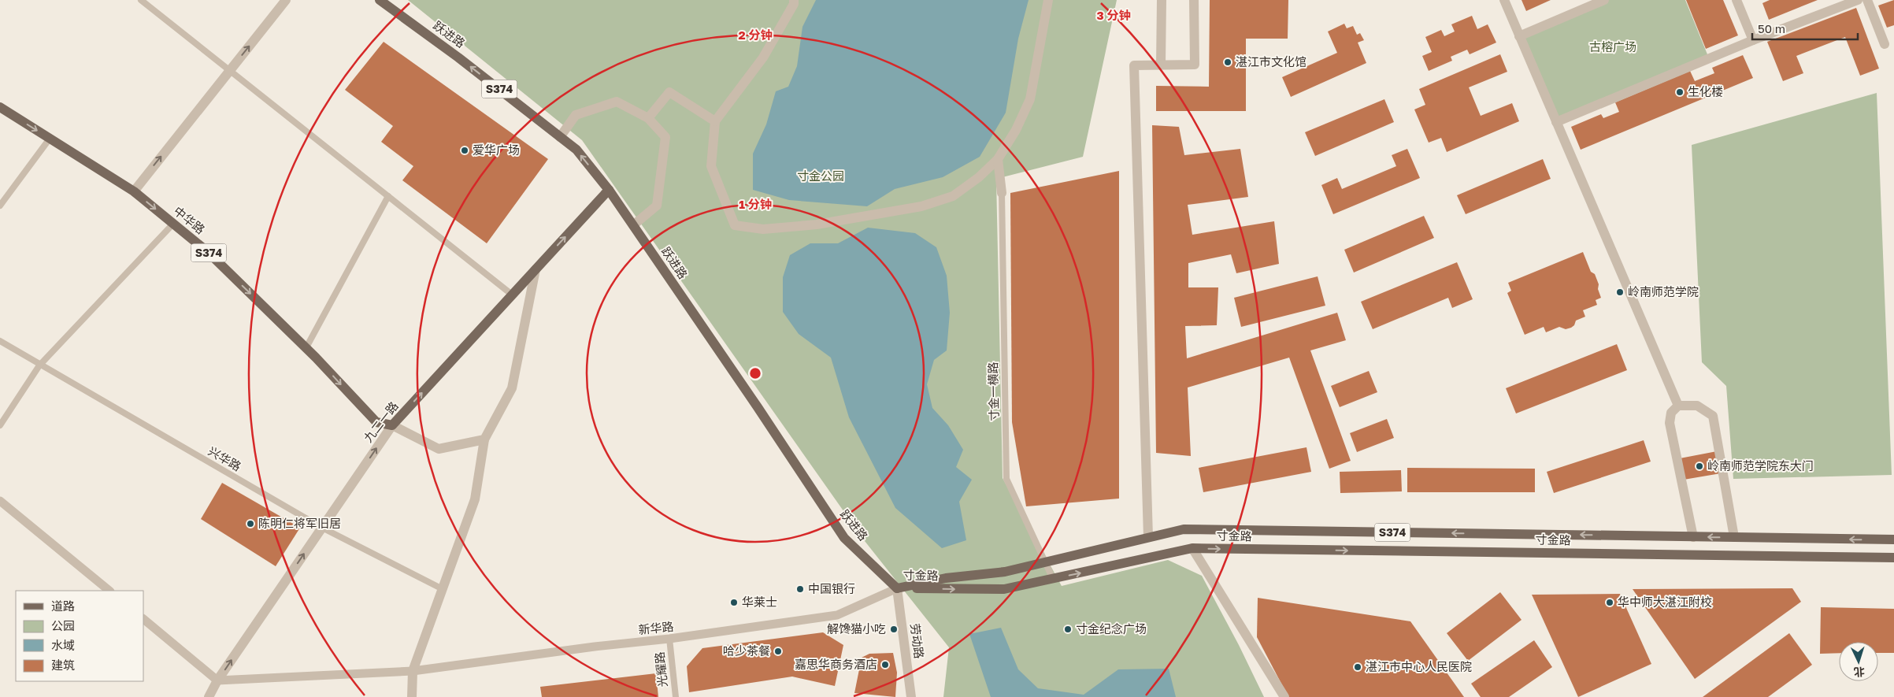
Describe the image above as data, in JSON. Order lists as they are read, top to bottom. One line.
{"streets":{"main road":["跃进路","S374","中华路","九二一路","寸金路"],"street":["新华路","劳动路"],"lane":["寸金一横路","兴华路","光耀路"]},"crossings":[["跃进路","九二一路"],["跃进路","寸金路"],["跃进路","新华路"],["跃进路","劳动路"],["中华路","九二一路"],["寸金一横路","寸金路"],["九二一路","兴华路"],["九二一路","新华路"],["寸金路","新华路"],["寸金路","劳动路"],["新华路","劳动路"],["新华路","光耀路"]],"one_way":["跃进路","中华路","九二一路"],"parks":["古榕广场","寸金公园"],"places":["湛江市文化馆","生化楼","爱华广场","岭南师范学院","岭南师范学院东大门","陈明仁将军旧居","中国银行","华莱士","华中师大湛江附校","解馋猫小吃","寸金纪念广场","哈少茶餐","嘉思华商务酒店","湛江市中心人民医院"],"legend":["道路","公园","水域","建筑"],"scale_bar":"50 m","north":"bottom","rings":["3 分钟","2 分钟","1 分钟"]}
